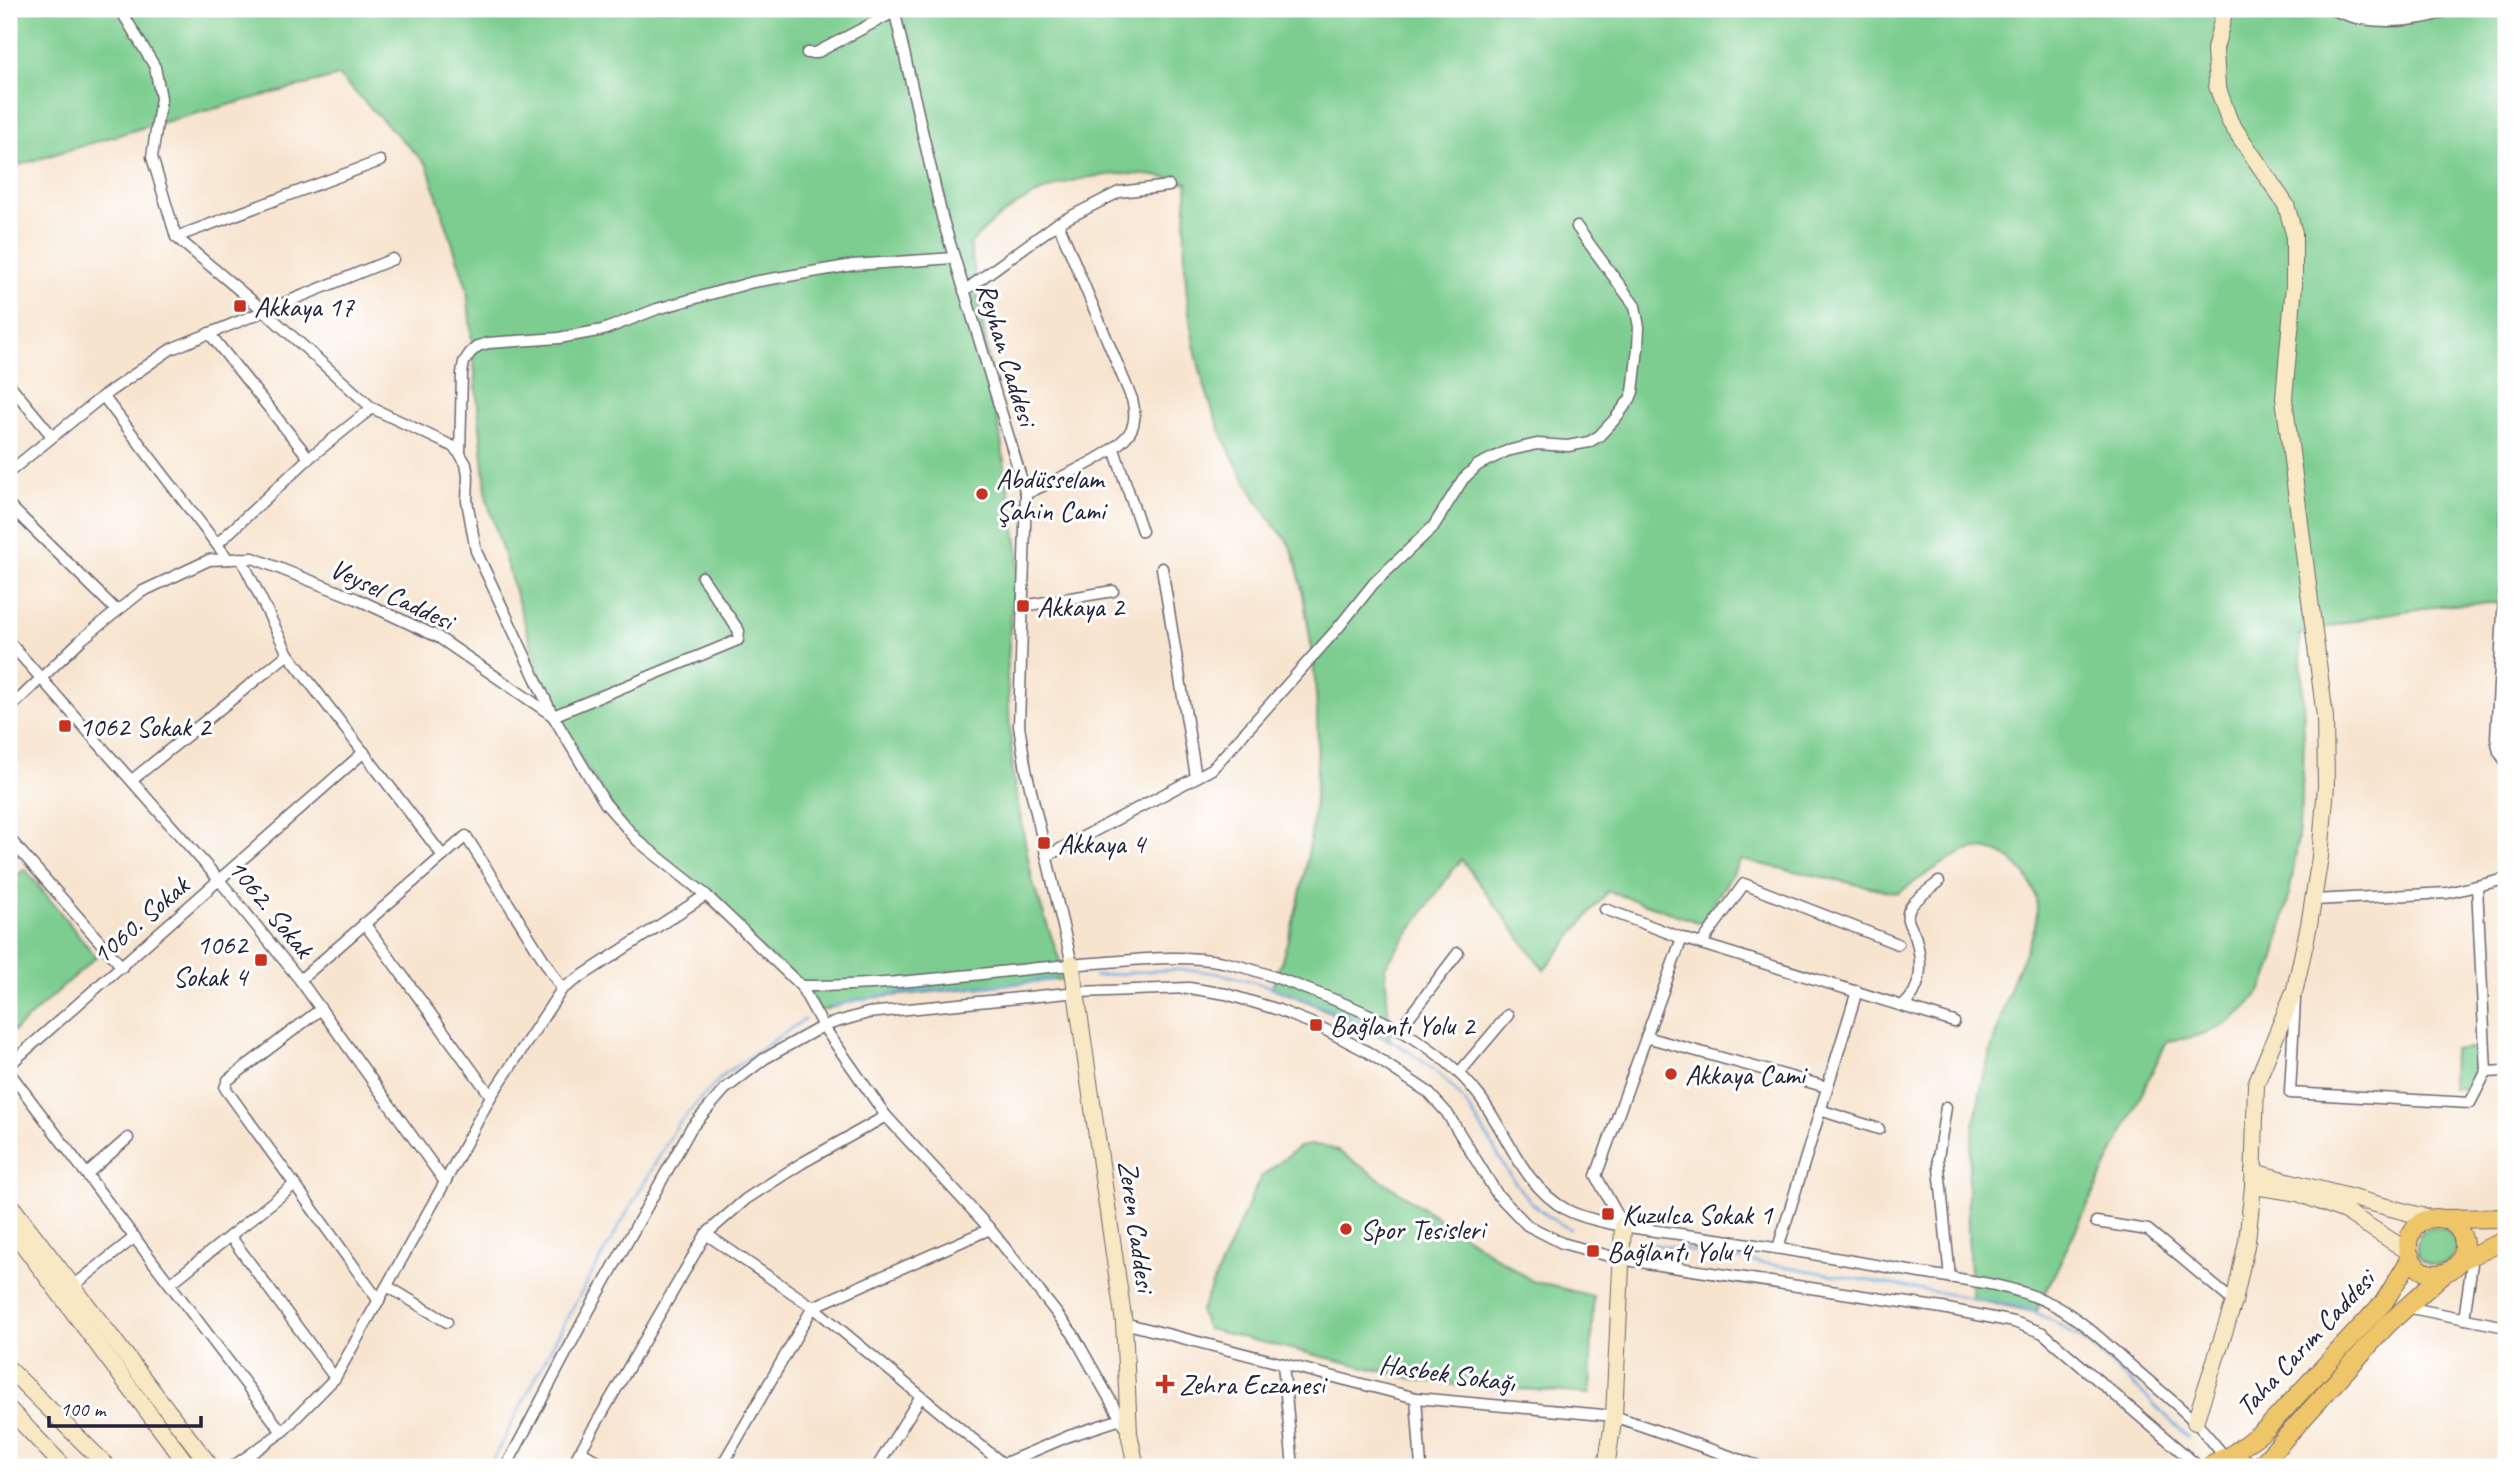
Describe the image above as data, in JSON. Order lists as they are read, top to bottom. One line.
{"streets":{"main road":["Taha Carım Caddesi"],"street":["Reyhan Caddesi","Veysel Caddesi","1062. Sokak","1060. Sokak","Zeren Caddesi","Hasbek Sokağı"]},"crossings":[["Reyhan Caddesi","Zeren Caddesi"],["Veysel Caddesi","1062. Sokak"],["Veysel Caddesi","Zeren Caddesi"],["1062. Sokak","1060. Sokak"],["Zeren Caddesi","Hasbek Sokağı"]],"places":{"transit":["Akkaya 17","Akkaya 2","1062 Sokak 2","Akkaya 4","1062 Sokak 4","Bağlantı Yolu 2","Kuzulca Sokak 1","Bağlantı Yolu 4"],"other":["Abdüsselam Şahin Cami","Akkaya Cami","Spor Tesisleri"],"health":["Zehra Eczanesi"]},"scale_bar":"100 m"}
